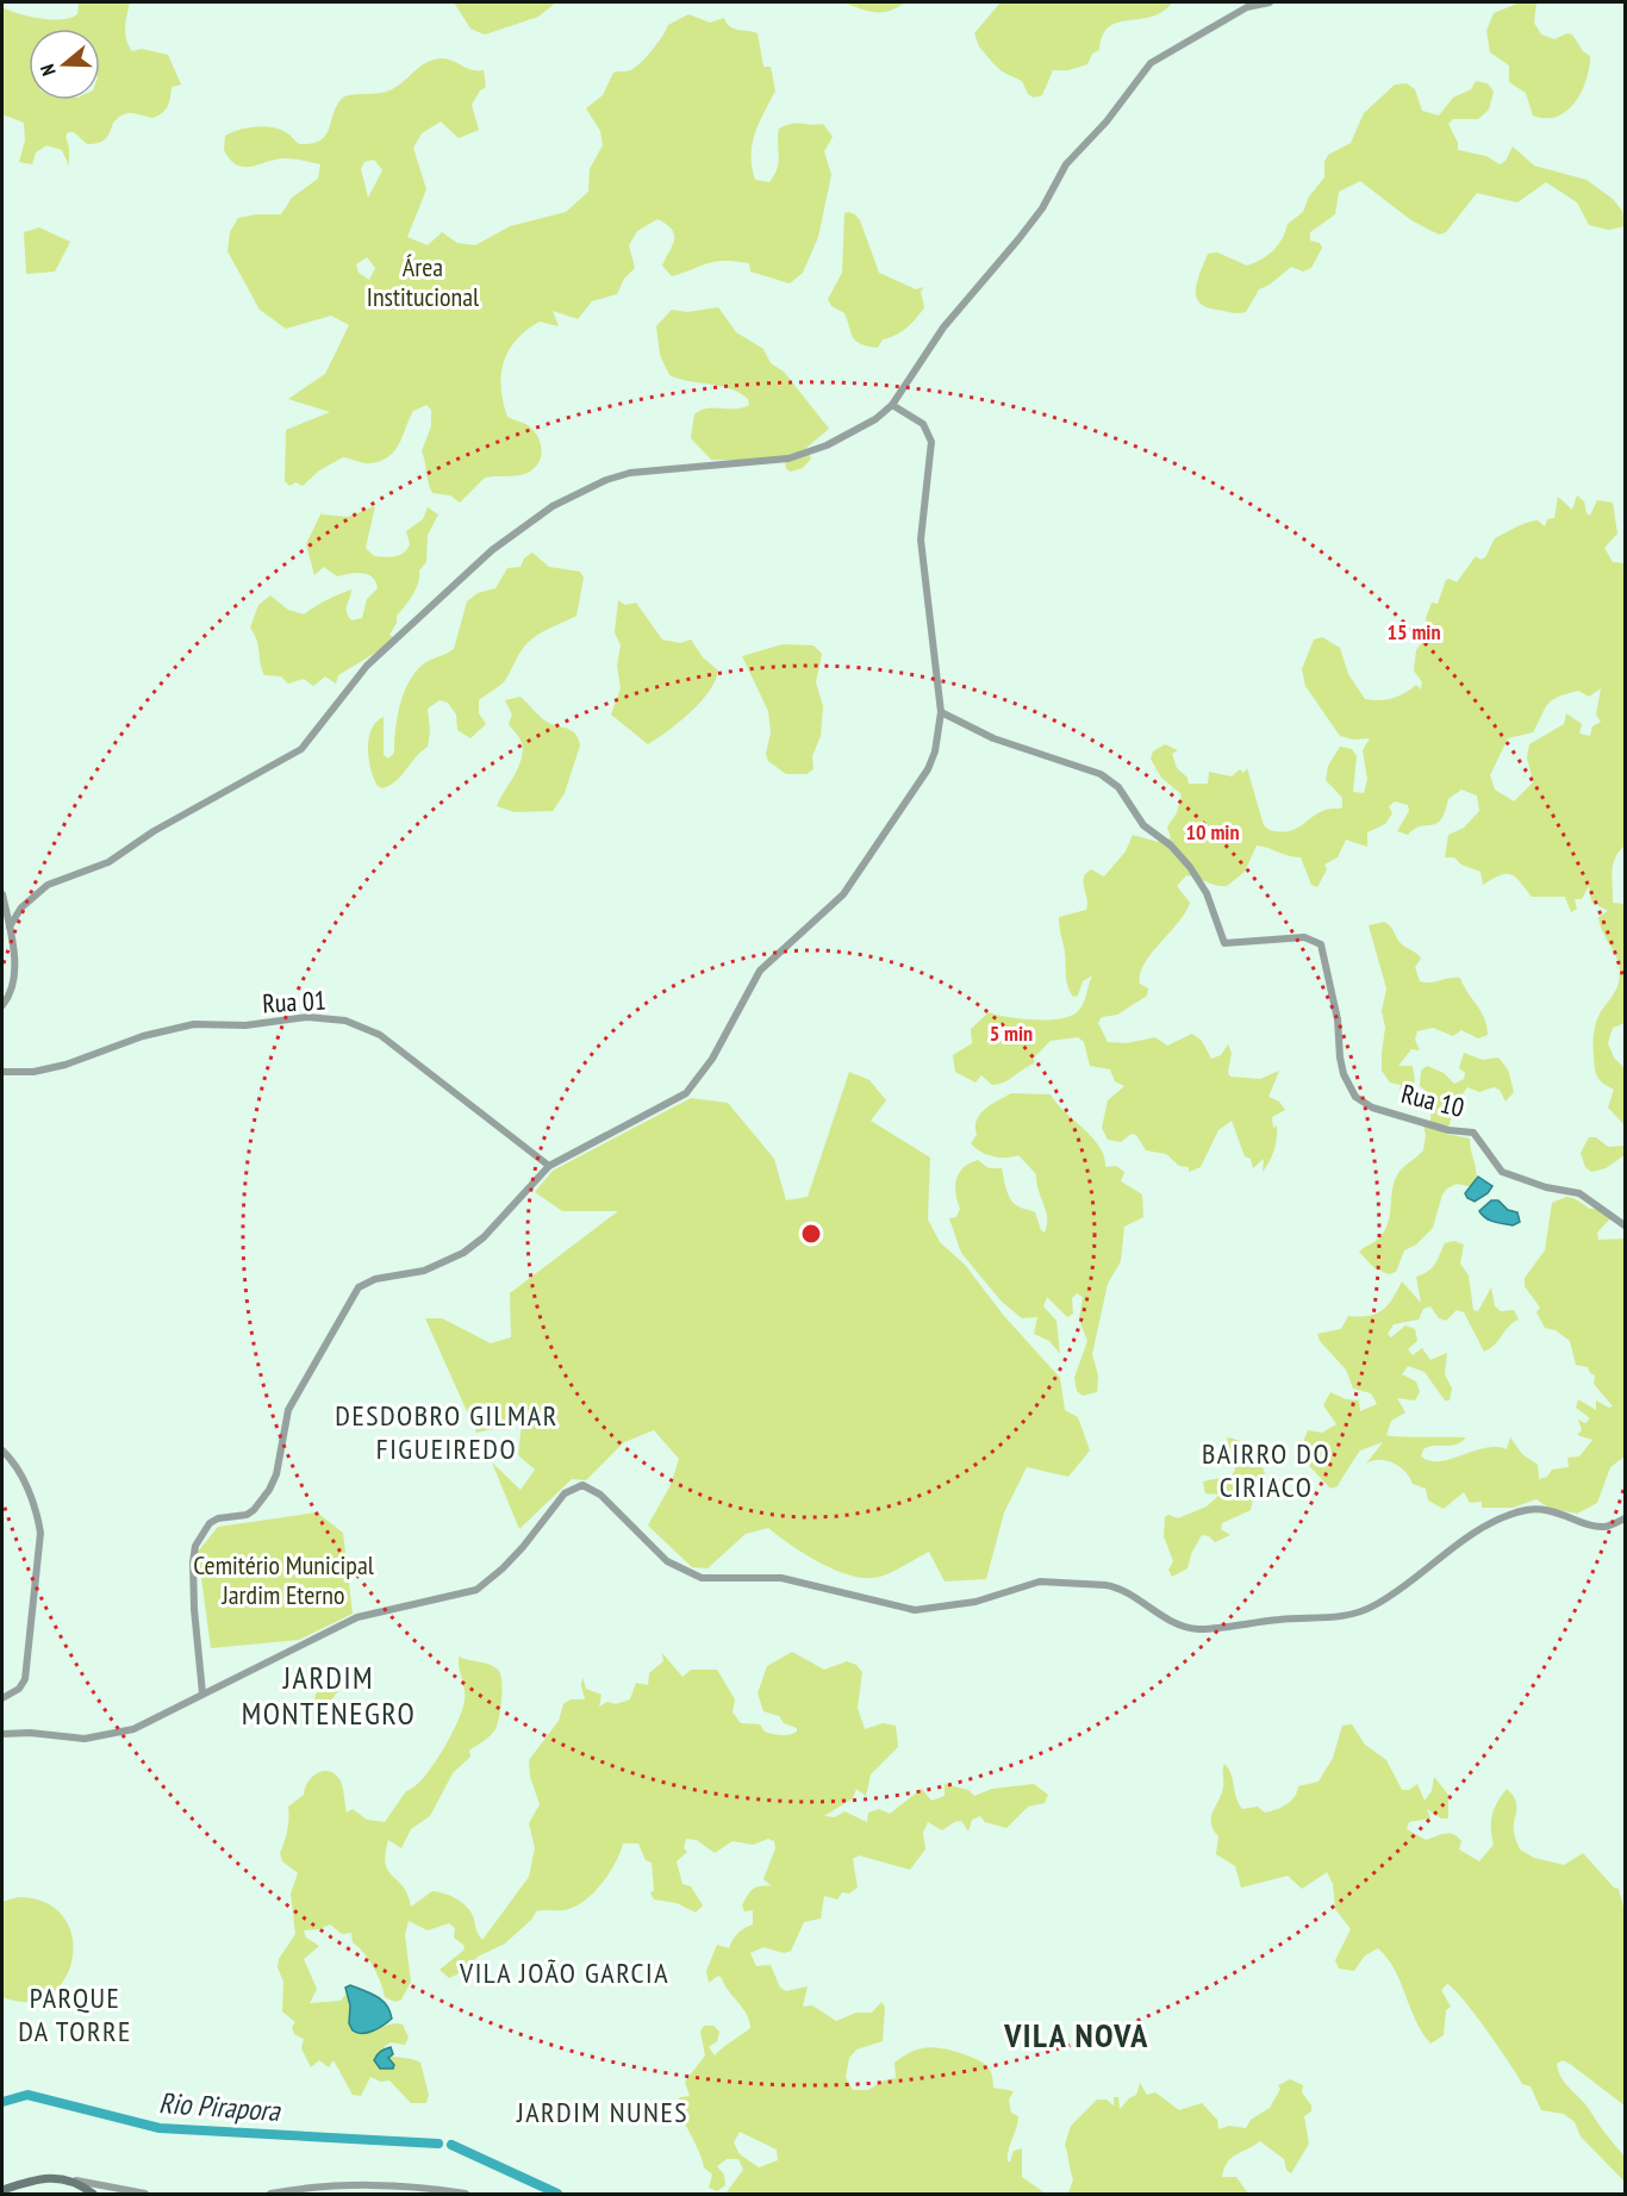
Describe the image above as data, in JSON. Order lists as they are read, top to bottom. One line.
{"streets":{"street":["Rua 01","Rua 10"]},"districts":["DESDOBRO GILMAR FIGUEIREDO","BAIRRO DO CIRIACO","JARDIM MONTENEGRO","VILA JOÃO GARCIA","PARQUE DA TORRE","VILA NOVA","JARDIM NUNES"],"water":["Rio Pirapora"],"parks":["Área Institucional","Cemitério Municipal Jardim Eterno"],"north":"left","rings":["15 min","10 min","5 min"]}
